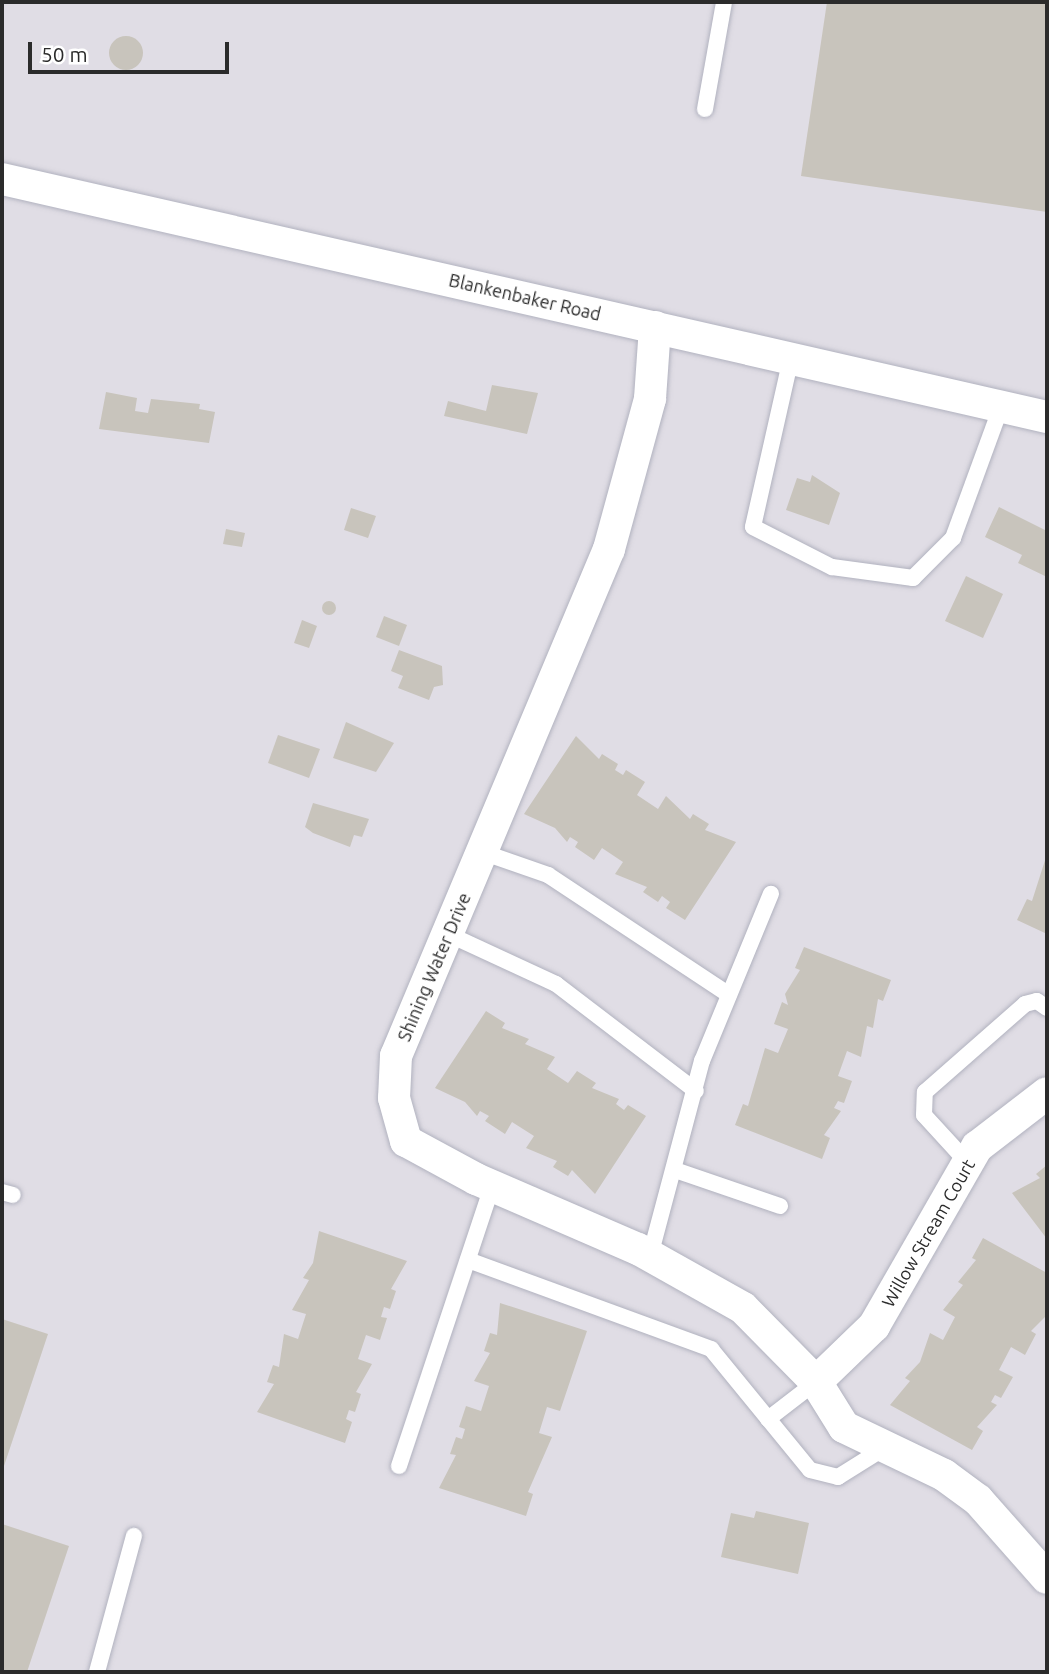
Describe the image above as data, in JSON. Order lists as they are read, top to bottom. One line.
{"streets":{"street":["Blankenbaker Road","Shining Water Drive","Willow Stream Court"]},"crossings":[["Blankenbaker Road","Shining Water Drive"],["Shining Water Drive","Willow Stream Court"]],"scale_bar":"50 m"}
